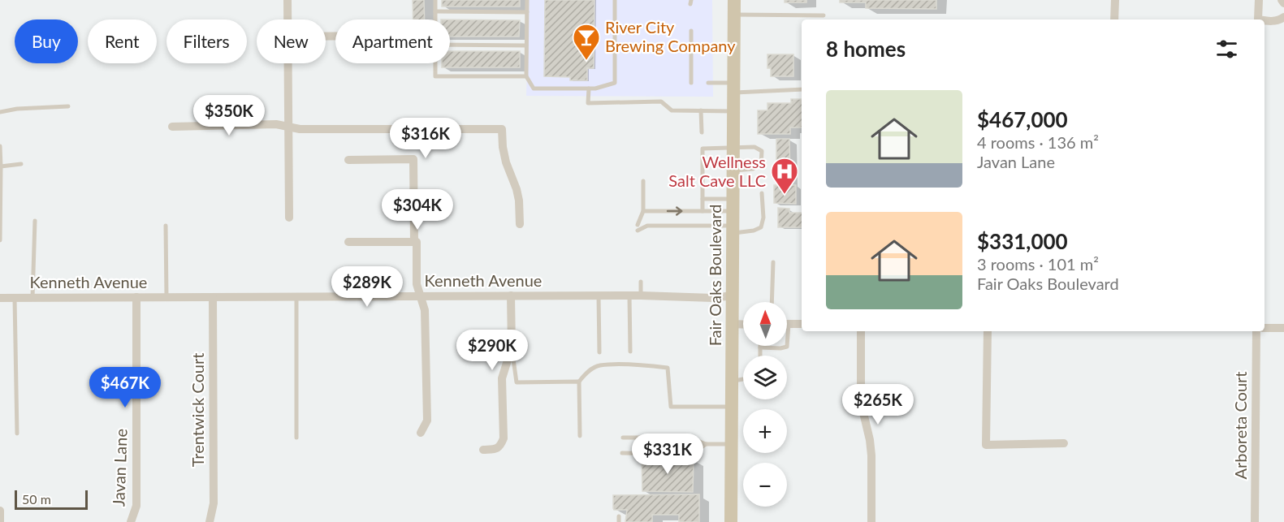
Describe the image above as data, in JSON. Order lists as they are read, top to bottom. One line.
{"streets":{"main road":["Fair Oaks Boulevard"],"street":["Kenneth Avenue","Trentwick Court","Arboreta Court","Javan Lane"]},"crossings":[["Fair Oaks Boulevard","Kenneth Avenue"],["Kenneth Avenue","Trentwick Court"],["Kenneth Avenue","Javan Lane"]],"places":{"bar":["River City Brewing Company"],"hospital":["Wellness Salt Cave LLC"]},"scale_bar":"50 m","north":"top","page":{"chip":["Buy","Rent","Filters","New","Apartment"],"heading":"8 homes","list":[{"name":"$467,000","note":"4 rooms · 136 m² · Javan Lane"},{"name":"$331,000","note":"3 rooms · 101 m² · Fair Oaks Boulevard"}],"price":["$350K","$316K","$304K","$289K","$290K","$467K","$265K","$331K"],"map_buttons":["+","−"],"scale":"50 m"}}
